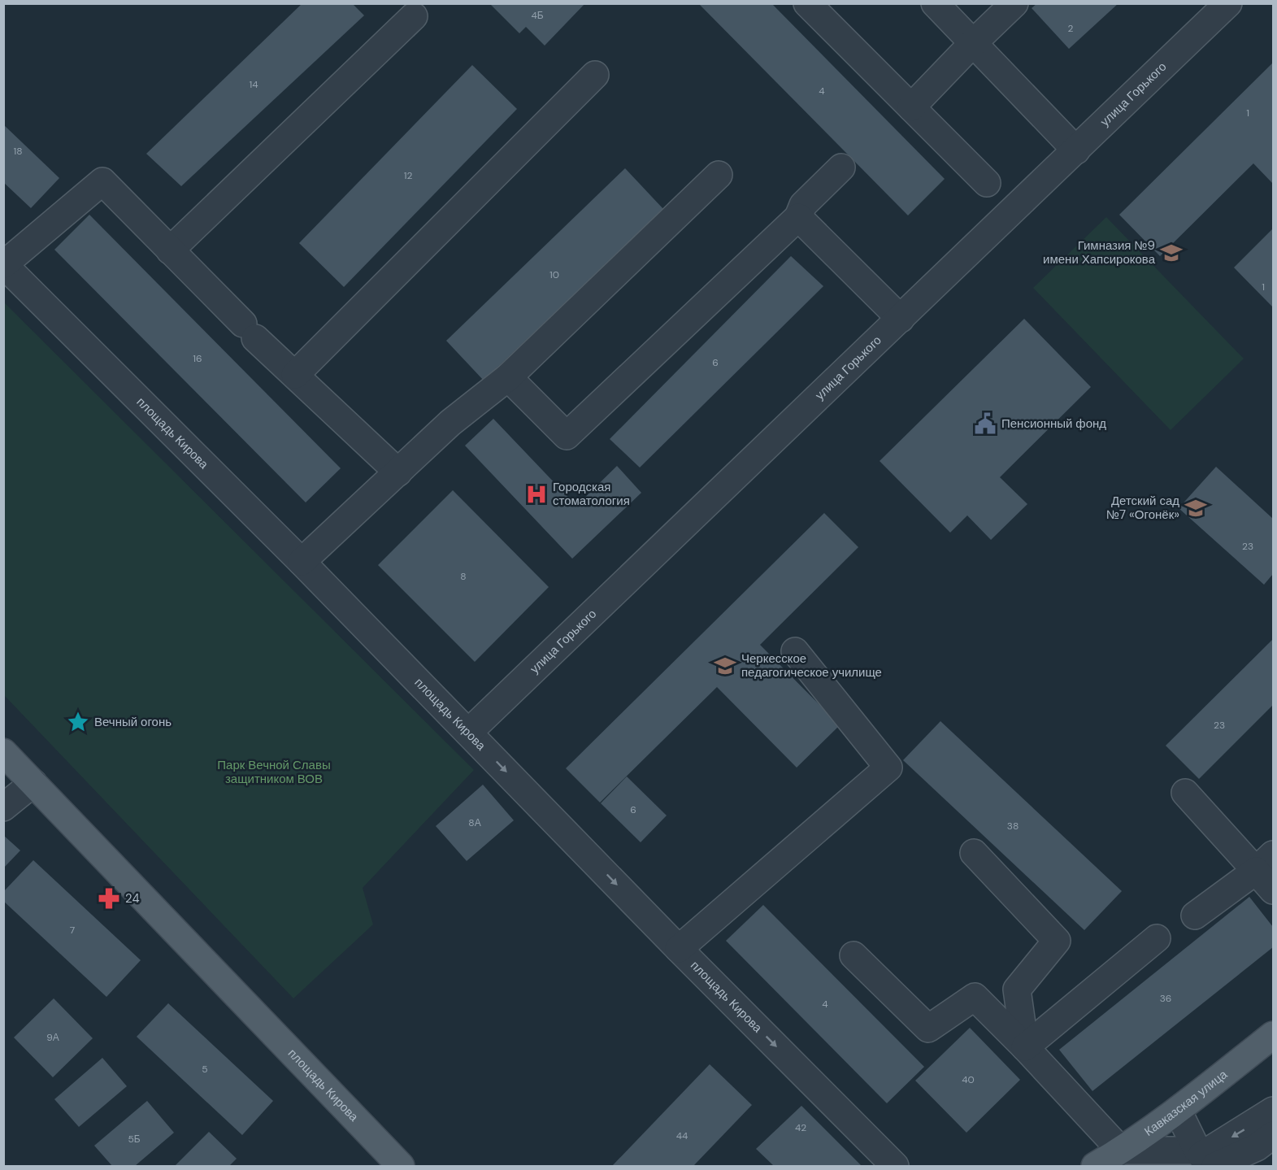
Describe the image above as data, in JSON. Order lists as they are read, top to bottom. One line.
{"streets":{"main road":["площадь Кирова","Кавказская улица"],"street":["улица Горького"]},"crossings":[["улица Горького","площадь Кирова"]],"parks":["Парк Вечной Славы защитником ВОВ"],"places":{"school or university":["Гимназия №9 имени Хапсирокова","Детский сад №7 «Огонёк»","Черкесское педагогическое училище"],"public building":["Пенсионный фонд"],"hospital":["Городская стоматология"],"place":["Вечный огонь"],"pharmacy":["24"]},"house_numbers":["4Б","2","14","4","1","18","12","10","1","16","6","23","8","23","6","8А","38","7","36","4","9А","5","40","42","44","5Б"]}
